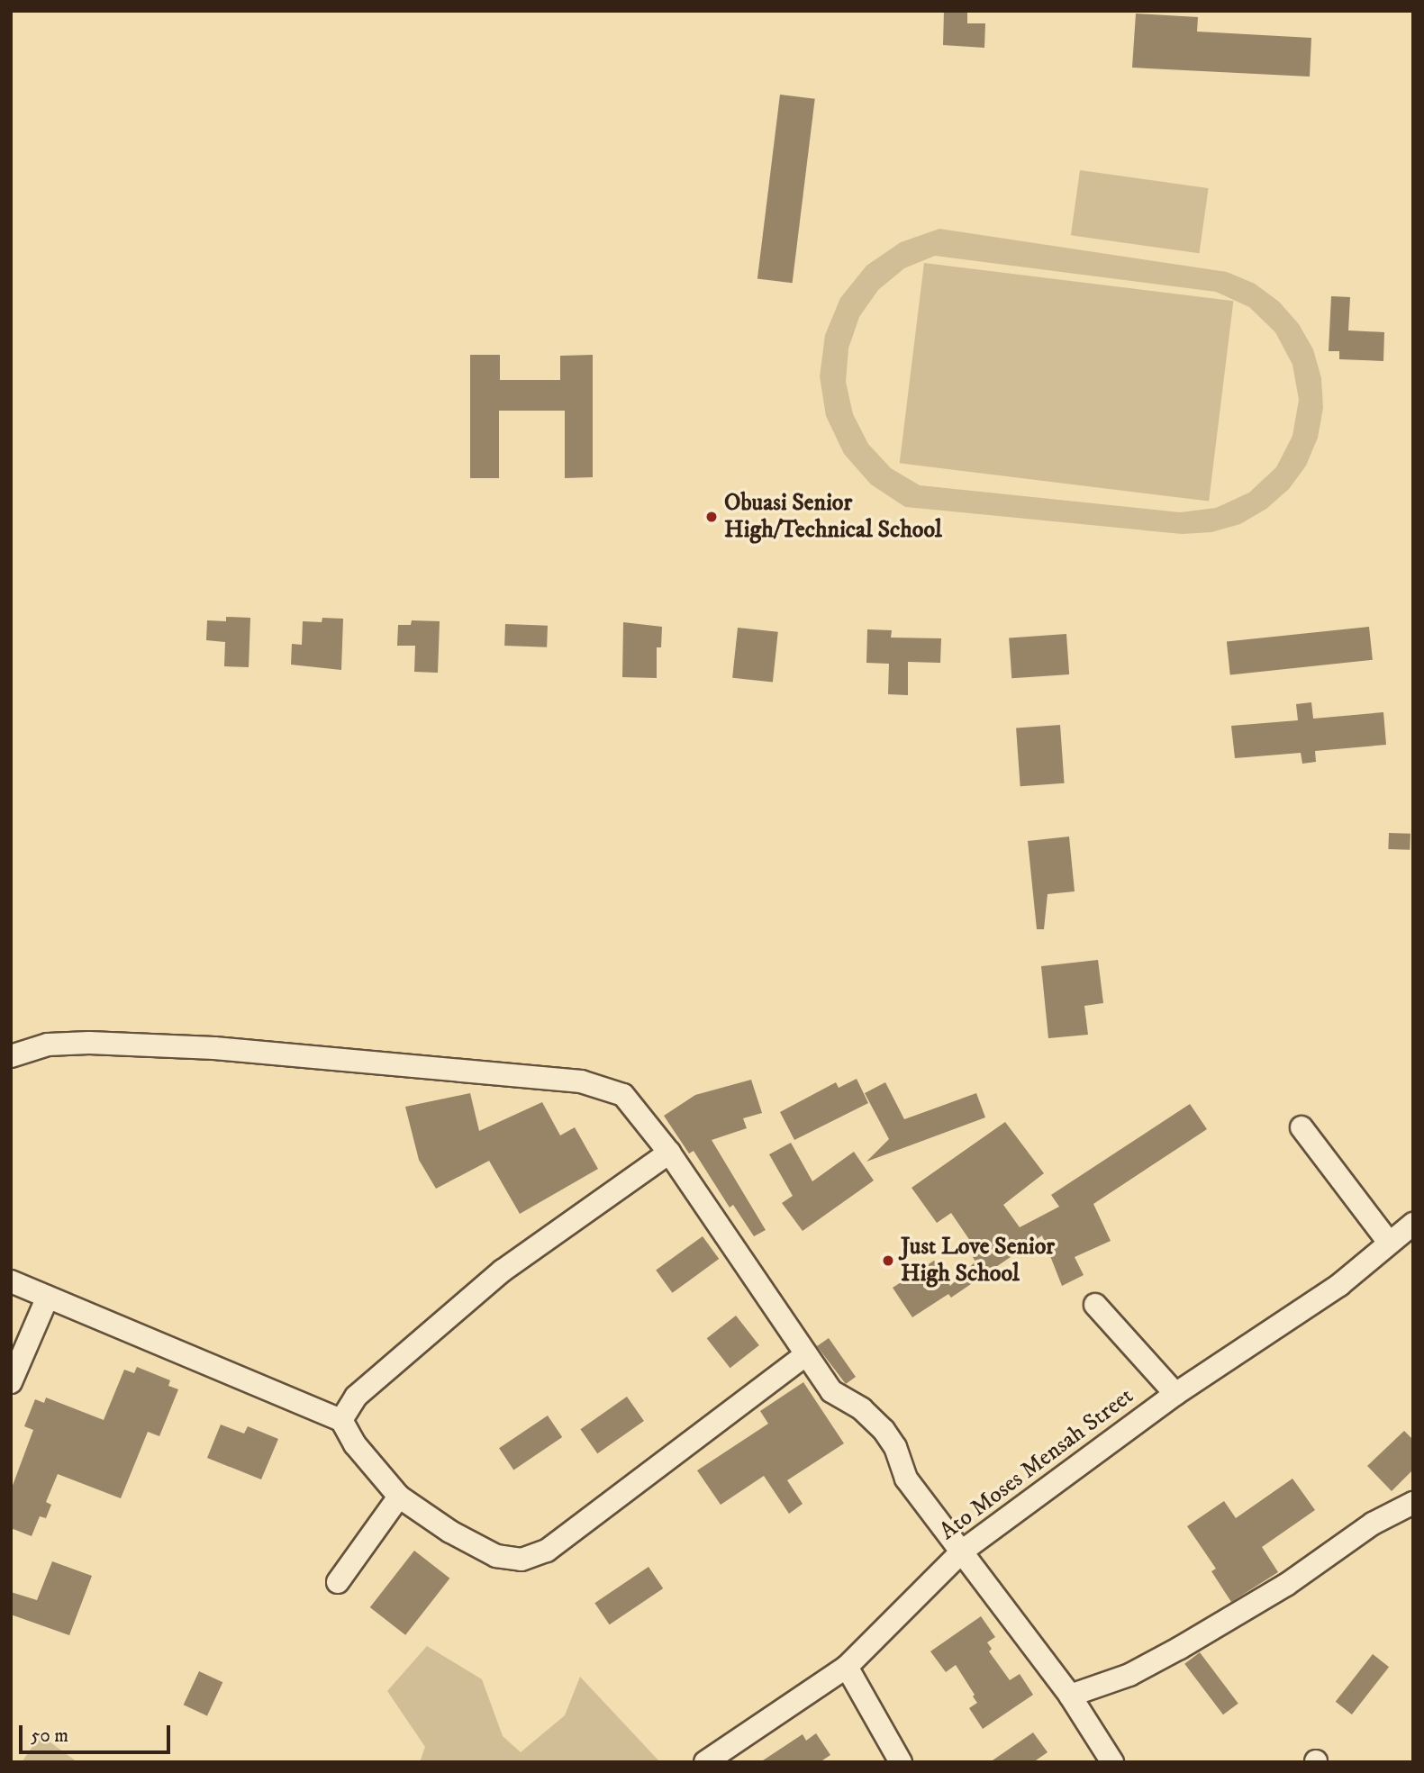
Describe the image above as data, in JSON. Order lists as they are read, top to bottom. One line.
{"streets":{"street":["Ato Moses Mensah Street"]},"places":["Obuasi Senior High/Technical School","Just Love Senior High School"],"scale_bar":"50 m"}
